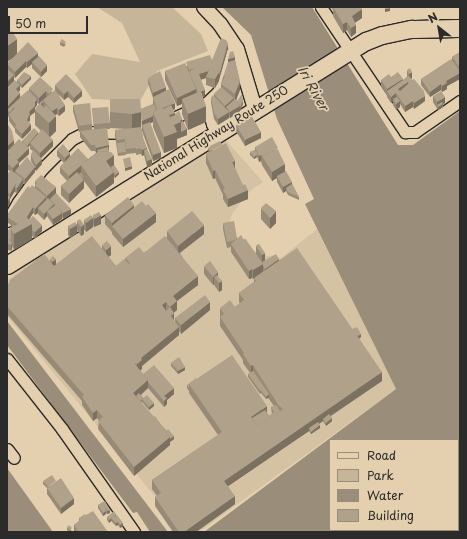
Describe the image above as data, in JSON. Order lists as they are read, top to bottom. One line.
{"streets":{"highway":["National Highway Route 250"]},"water":["Iri River"],"legend":["Road","Park","Water","Building"],"scale_bar":"50 m","north":"top left"}
